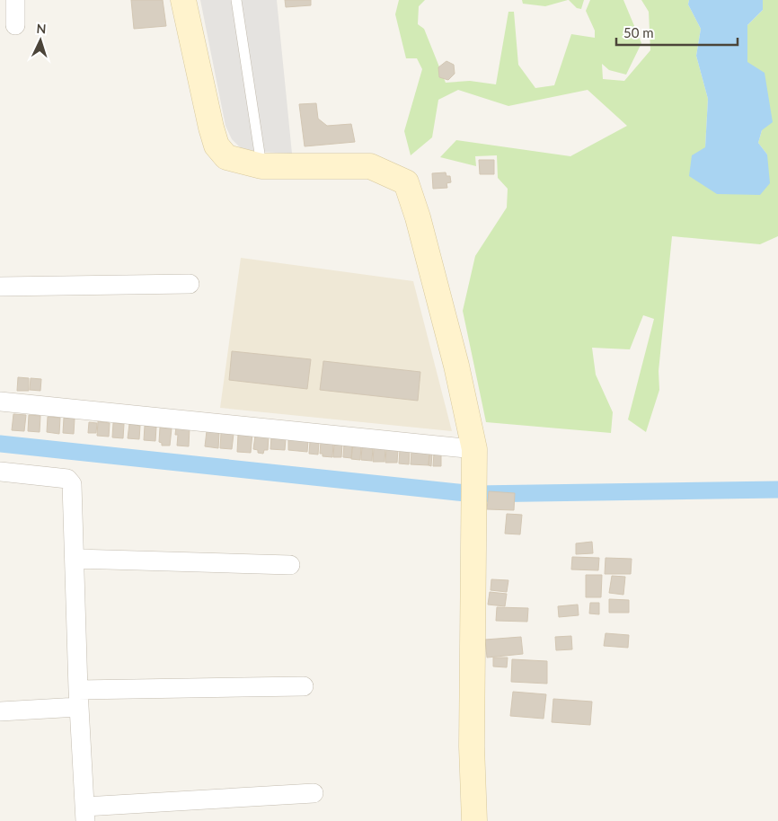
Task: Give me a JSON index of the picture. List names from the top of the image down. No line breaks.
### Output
{"scale_bar":"50 m","north":"top"}
